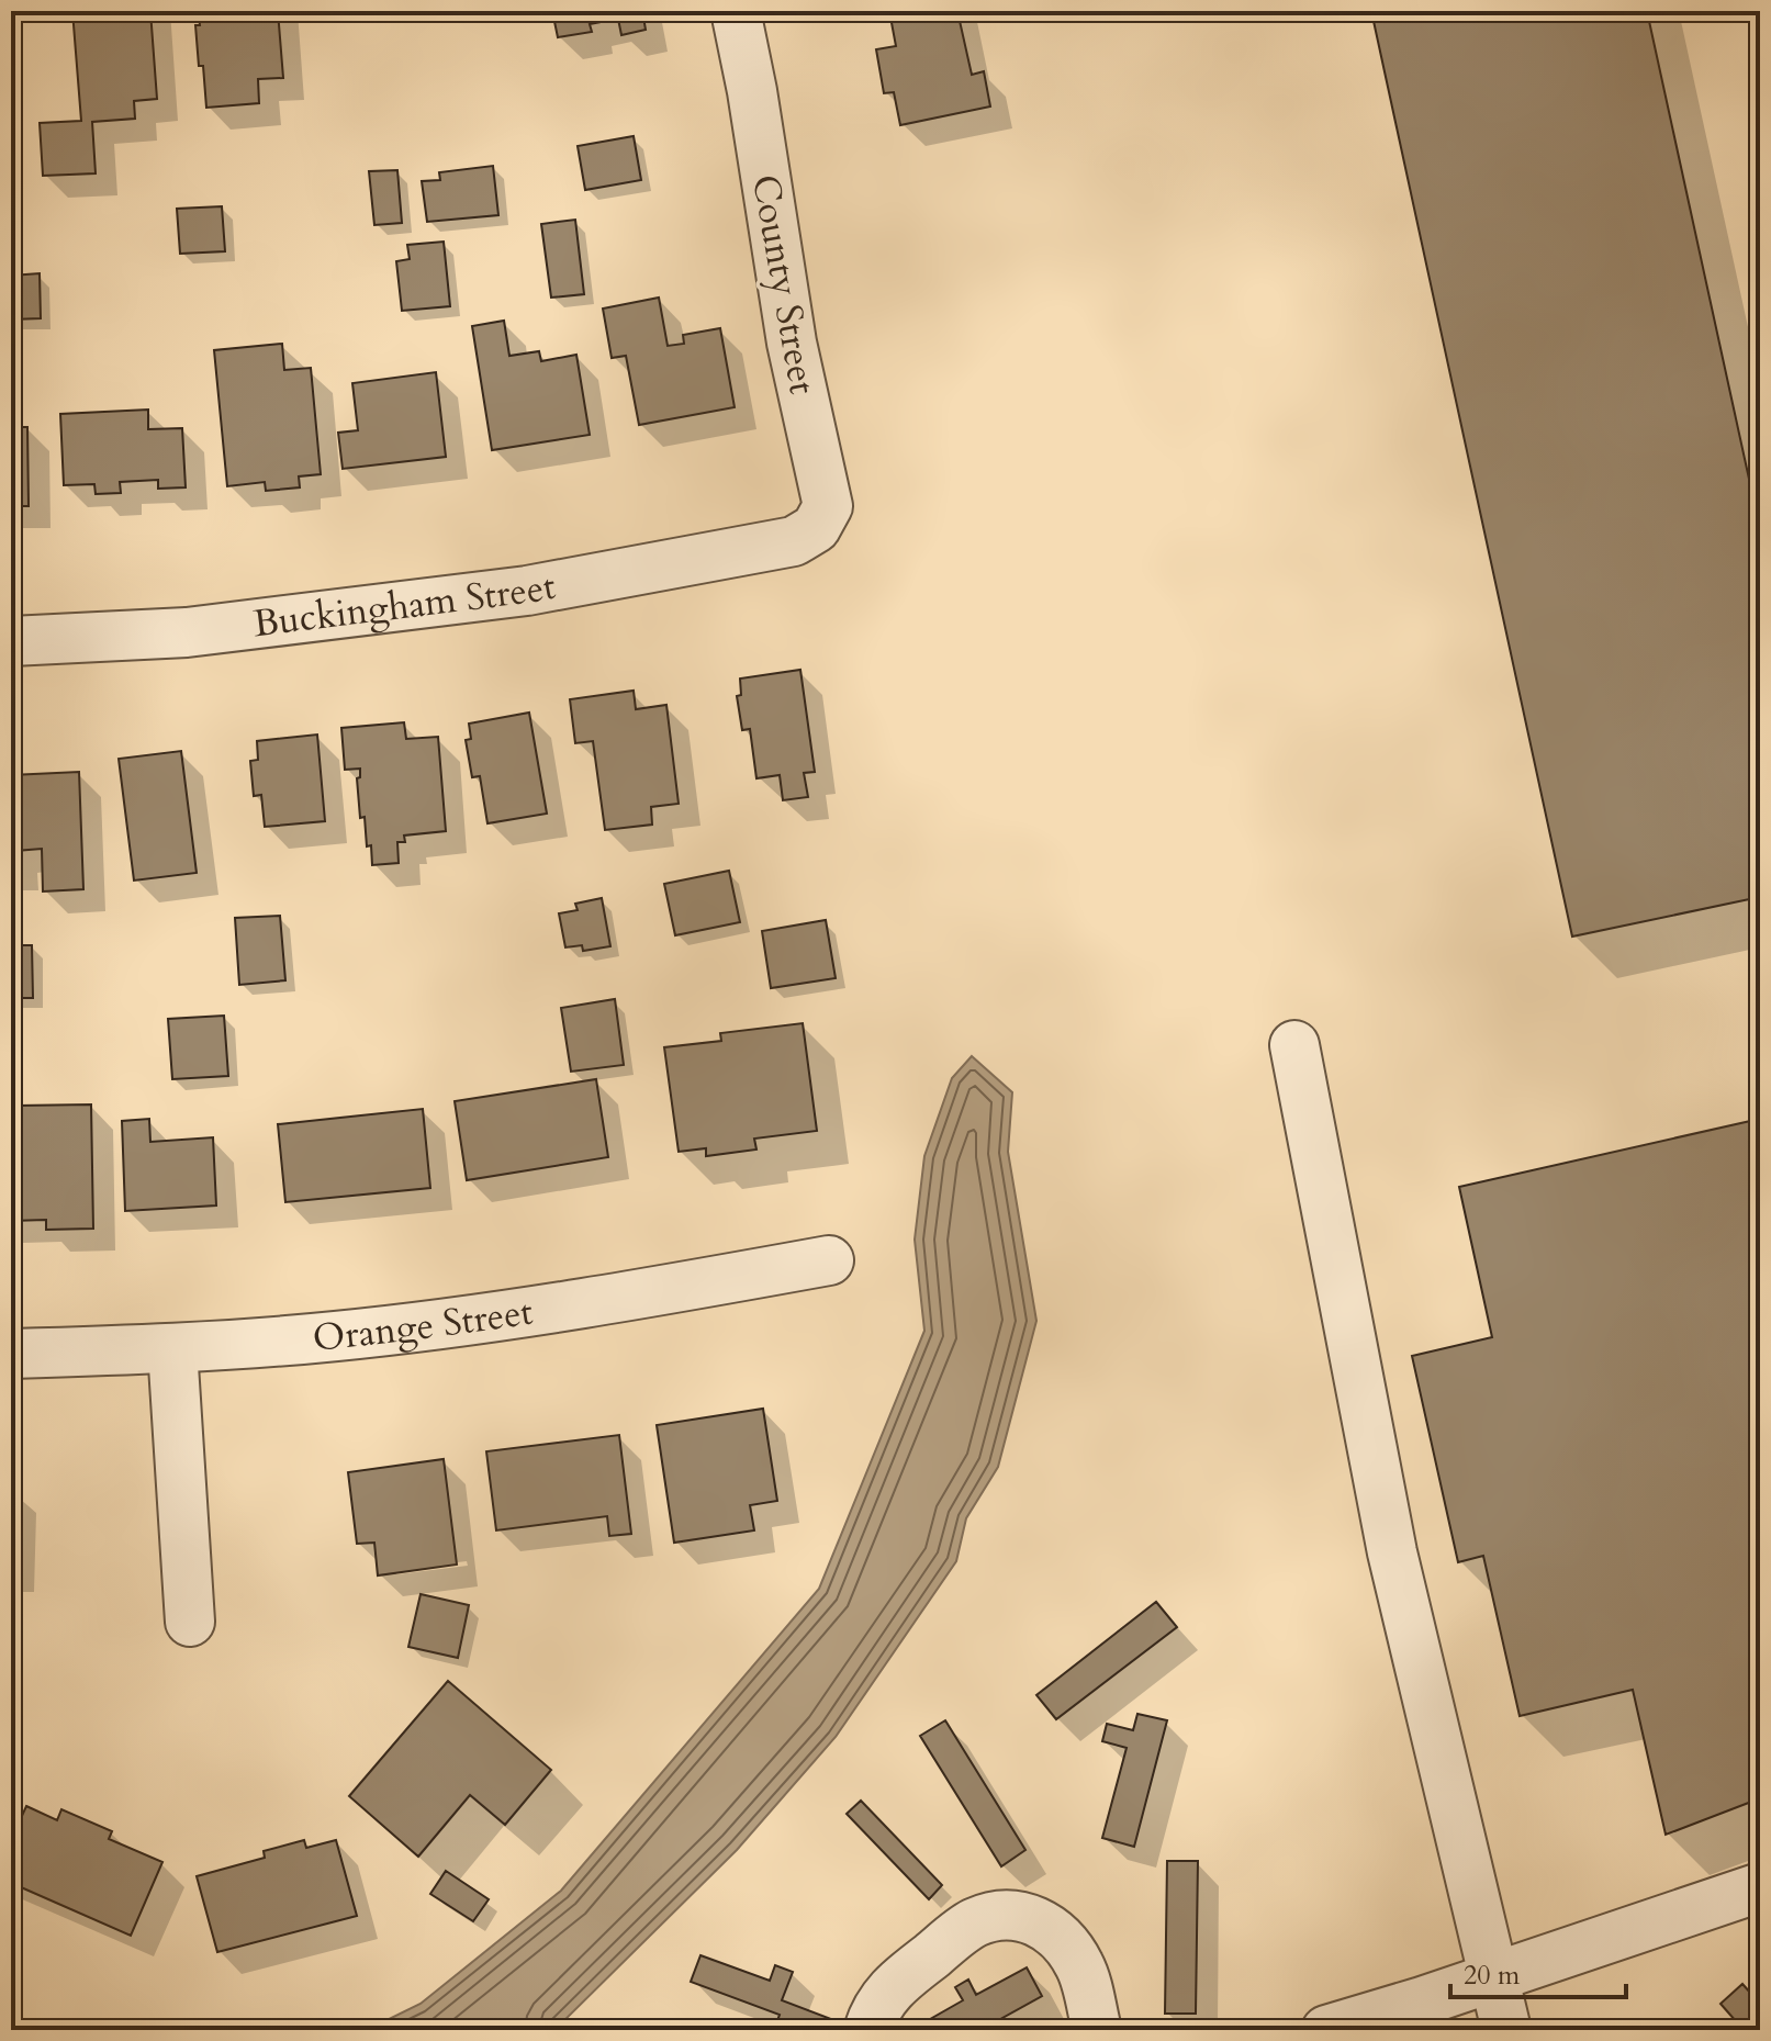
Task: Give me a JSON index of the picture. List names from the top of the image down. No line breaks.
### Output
{"streets":{"street":["County Street","Buckingham Street","Orange Street"]},"crossings":[["County Street","Buckingham Street"]],"scale_bar":"20 m"}
